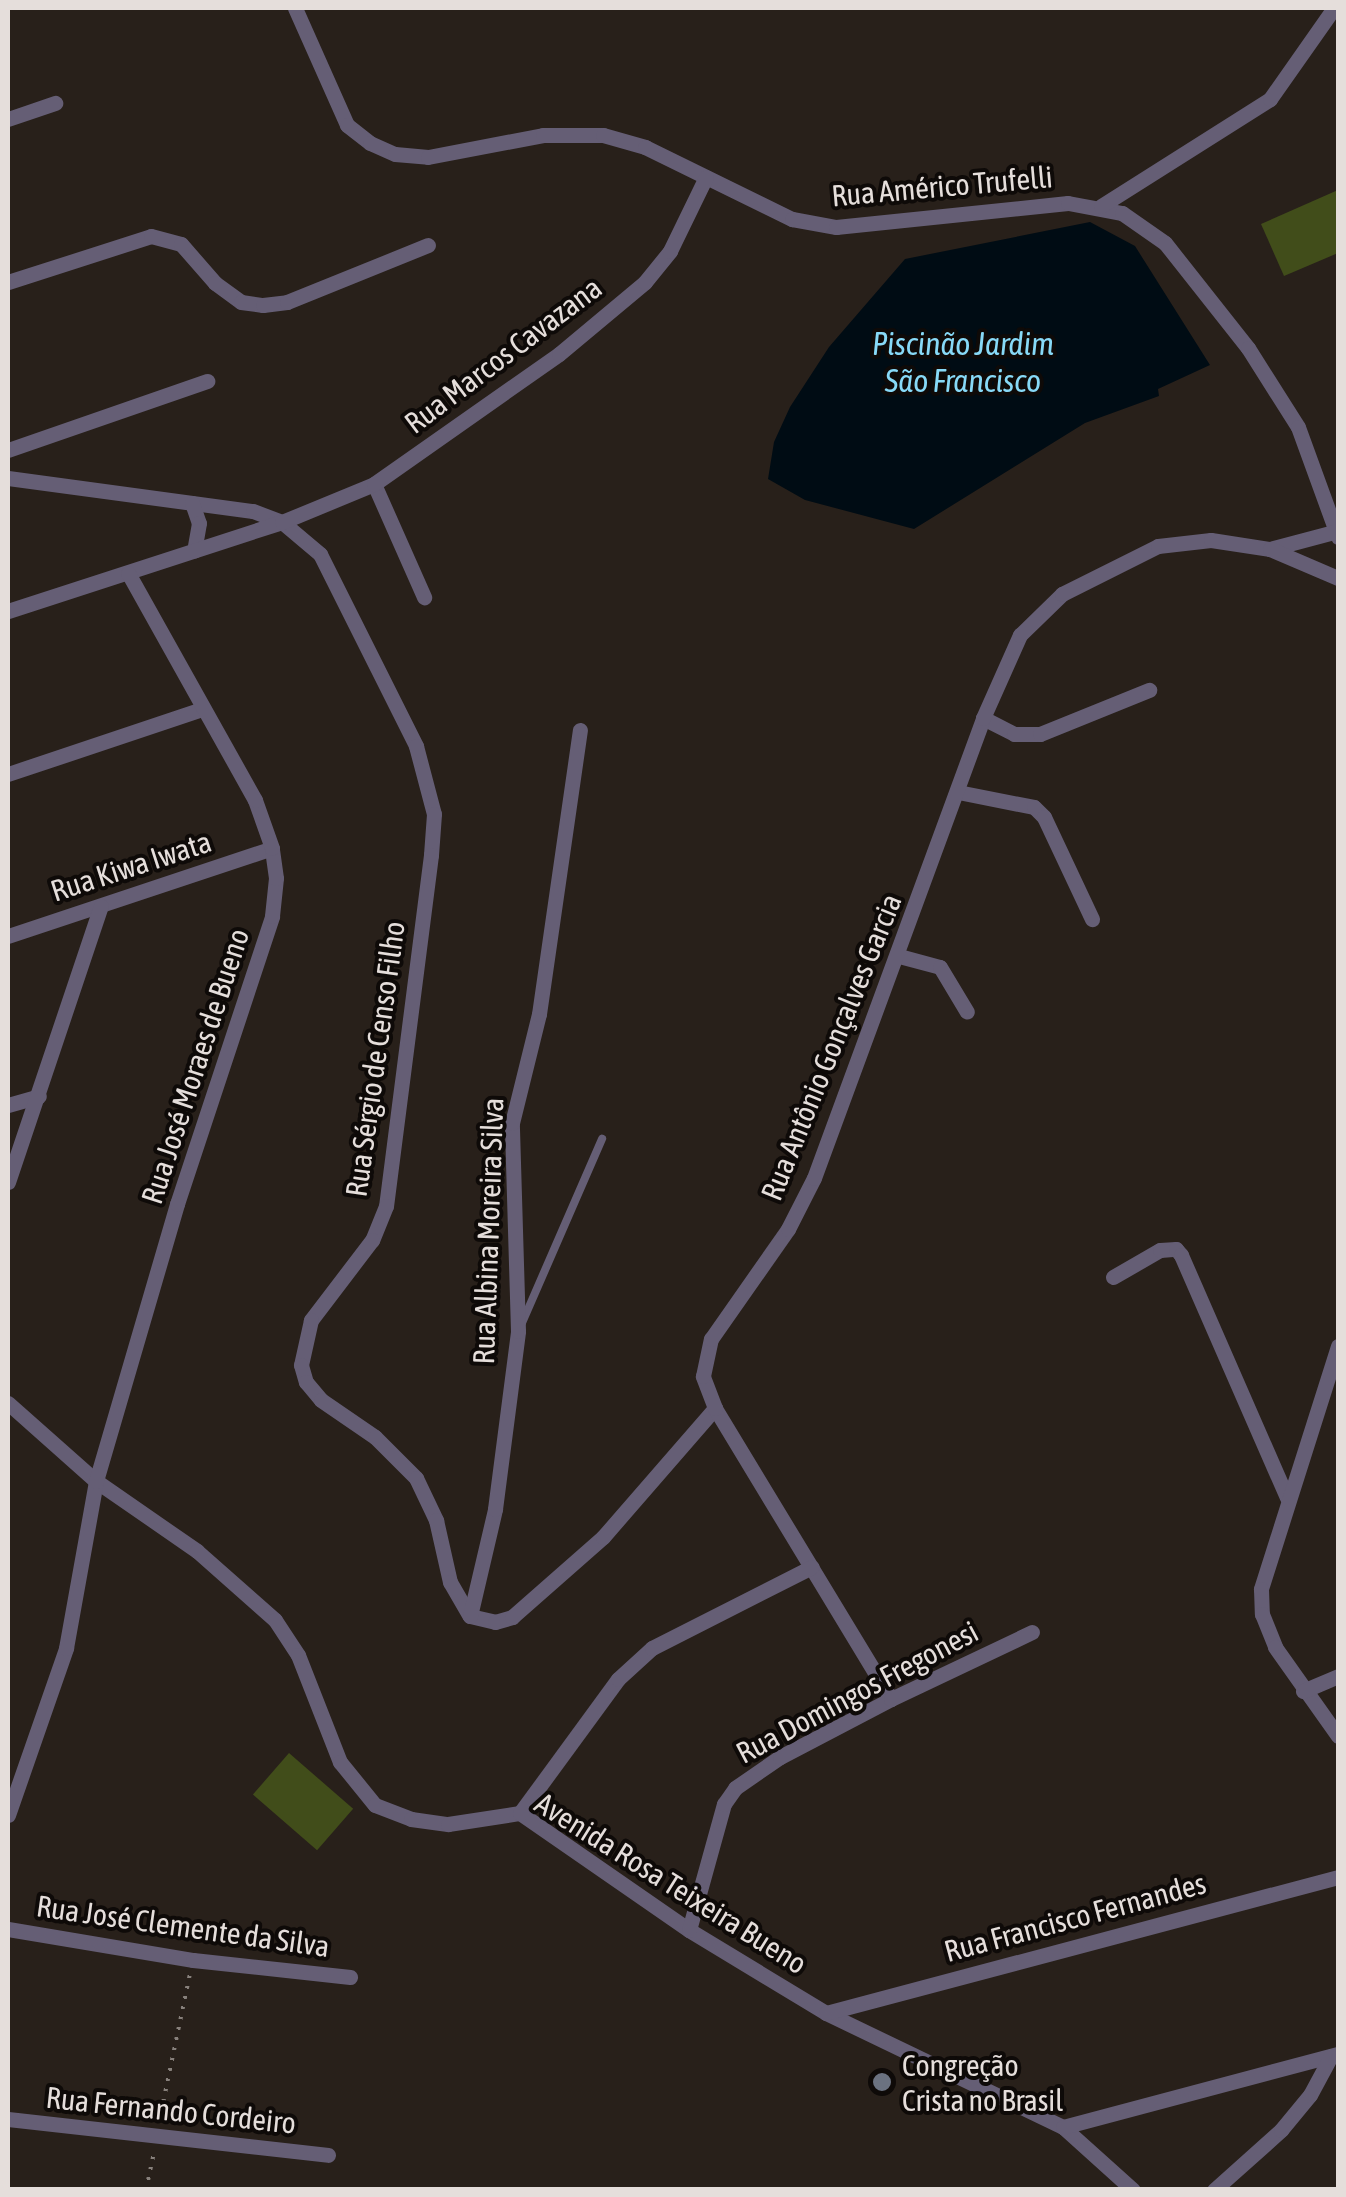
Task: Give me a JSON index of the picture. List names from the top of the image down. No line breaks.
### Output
{"streets":{"street":["Rua Américo Trufelli","Rua Marcos Cavazana","Rua Kiwa Iwata","Rua Antônio Gonçalves Garcia","Rua Sérgio de Censo Filho","Rua José Moraes de Bueno","Rua Albina Moreira Silva","Rua Domingos Fregonesi","Avenida Rosa Teixeira Bueno","Rua Francisco Fernandes","Rua José Clemente da Silva","Rua Fernando Cordeiro"]},"crossings":[["Rua Américo Trufelli","Rua Marcos Cavazana"],["Rua Américo Trufelli","Rua Antônio Gonçalves Garcia"],["Rua Marcos Cavazana","Rua Sérgio de Censo Filho"],["Rua Marcos Cavazana","Rua José Moraes de Bueno"],["Rua Kiwa Iwata","Rua José Moraes de Bueno"],["Rua Antônio Gonçalves Garcia","Rua Domingos Fregonesi"],["Rua Sérgio de Censo Filho","Rua Albina Moreira Silva"],["Rua José Moraes de Bueno","Avenida Rosa Teixeira Bueno"],["Rua Domingos Fregonesi","Avenida Rosa Teixeira Bueno"],["Avenida Rosa Teixeira Bueno","Rua Francisco Fernandes"]],"water":["Piscinão Jardim São Francisco"],"places":["Congreção Crista no Brasil"]}
